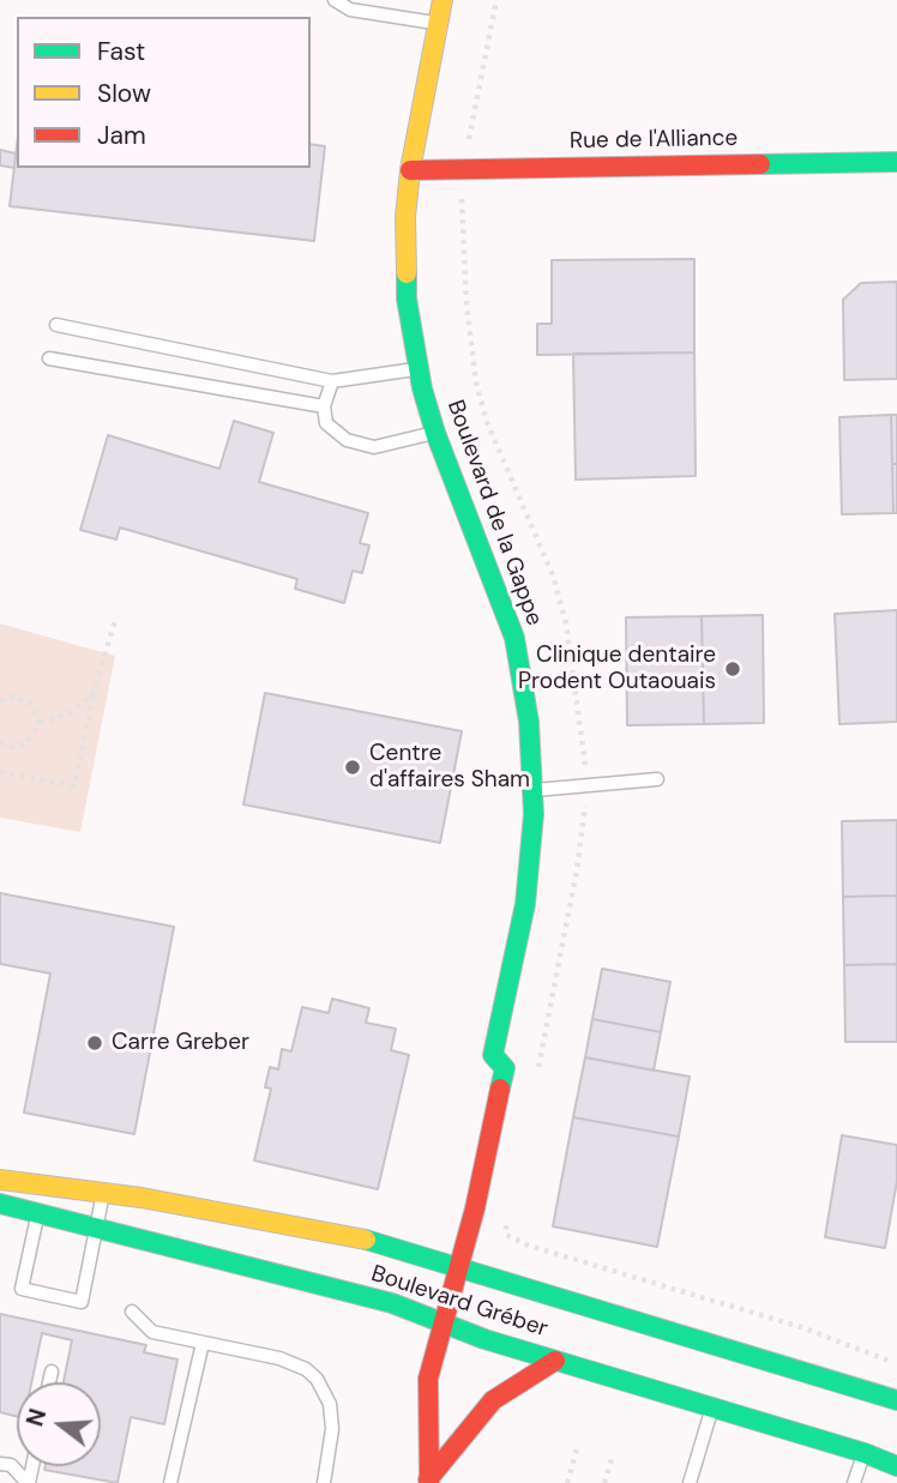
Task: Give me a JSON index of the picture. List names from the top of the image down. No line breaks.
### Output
{"streets":{"main road":["Rue de l'Alliance","Boulevard de la Gappe","Boulevard Gréber"]},"crossings":[["Rue de l'Alliance","Boulevard de la Gappe"],["Boulevard de la Gappe","Boulevard Gréber"]],"places":["Clinique dentaire Prodent Outaouais","Centre d'affaires Sham","Carre Greber"],"legend":["Fast","Slow","Jam"],"north":"left"}
